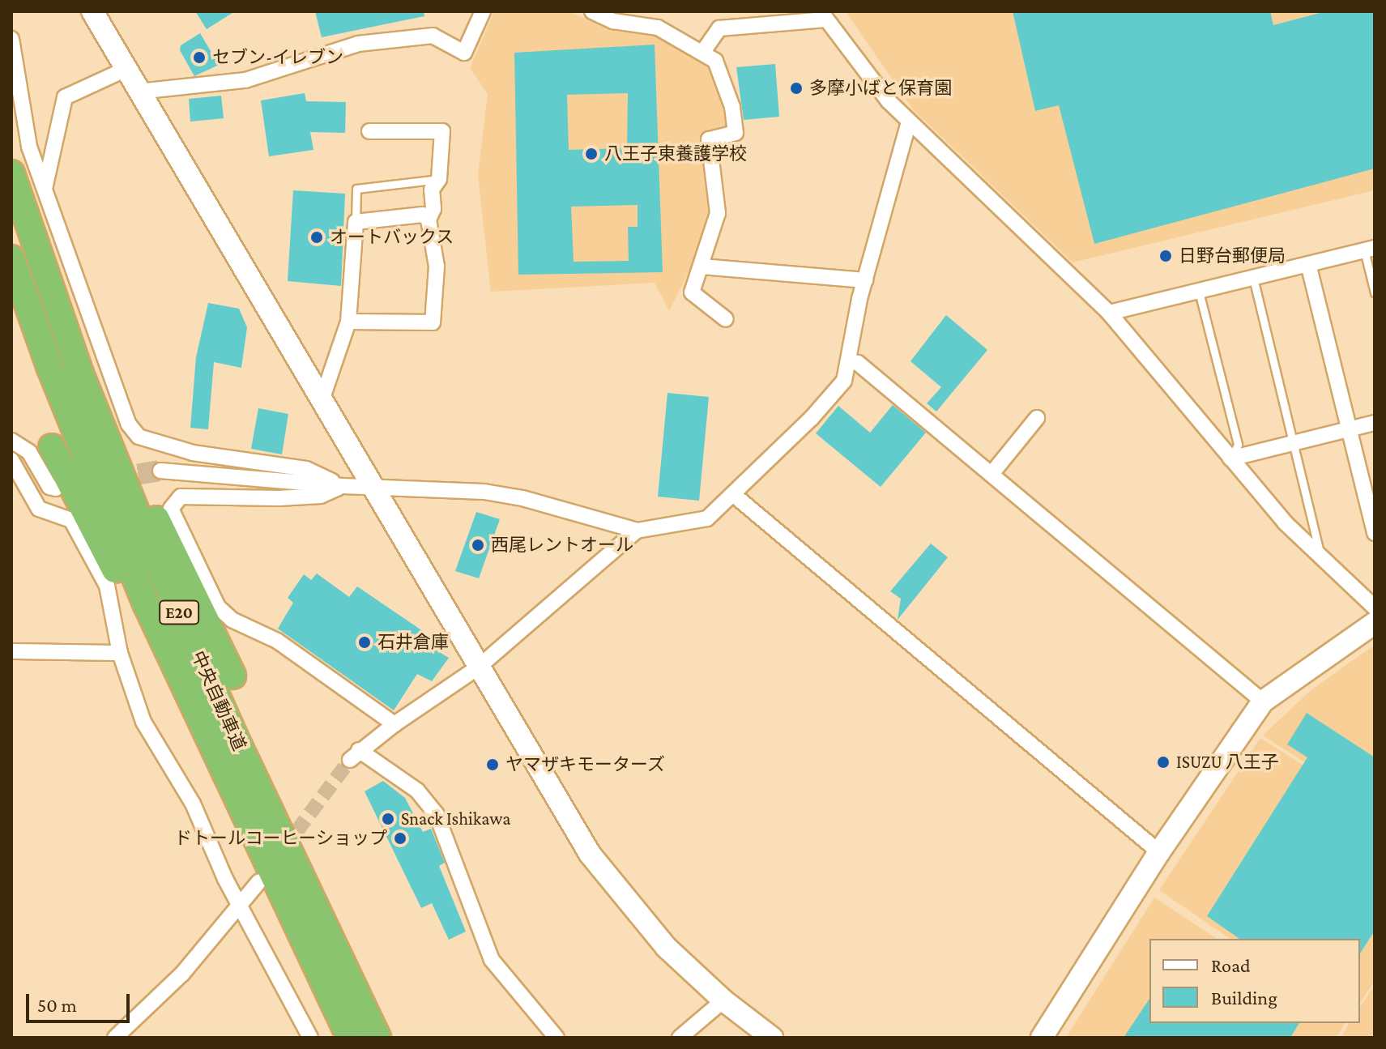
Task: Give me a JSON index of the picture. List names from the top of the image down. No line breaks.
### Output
{"streets":{"highway":["E20","中央自動車道"]},"places":["セブン-イレブン","多摩小ばと保育園","八王子東養護学校","オートバックス","日野台郵便局","西尾レントオール","石井倉庫","ISUZU 八王子","ヤマザキモーターズ","Snack Ishikawa","ドトールコーヒーショップ"],"legend":["Road","Building"],"scale_bar":"50 m"}
